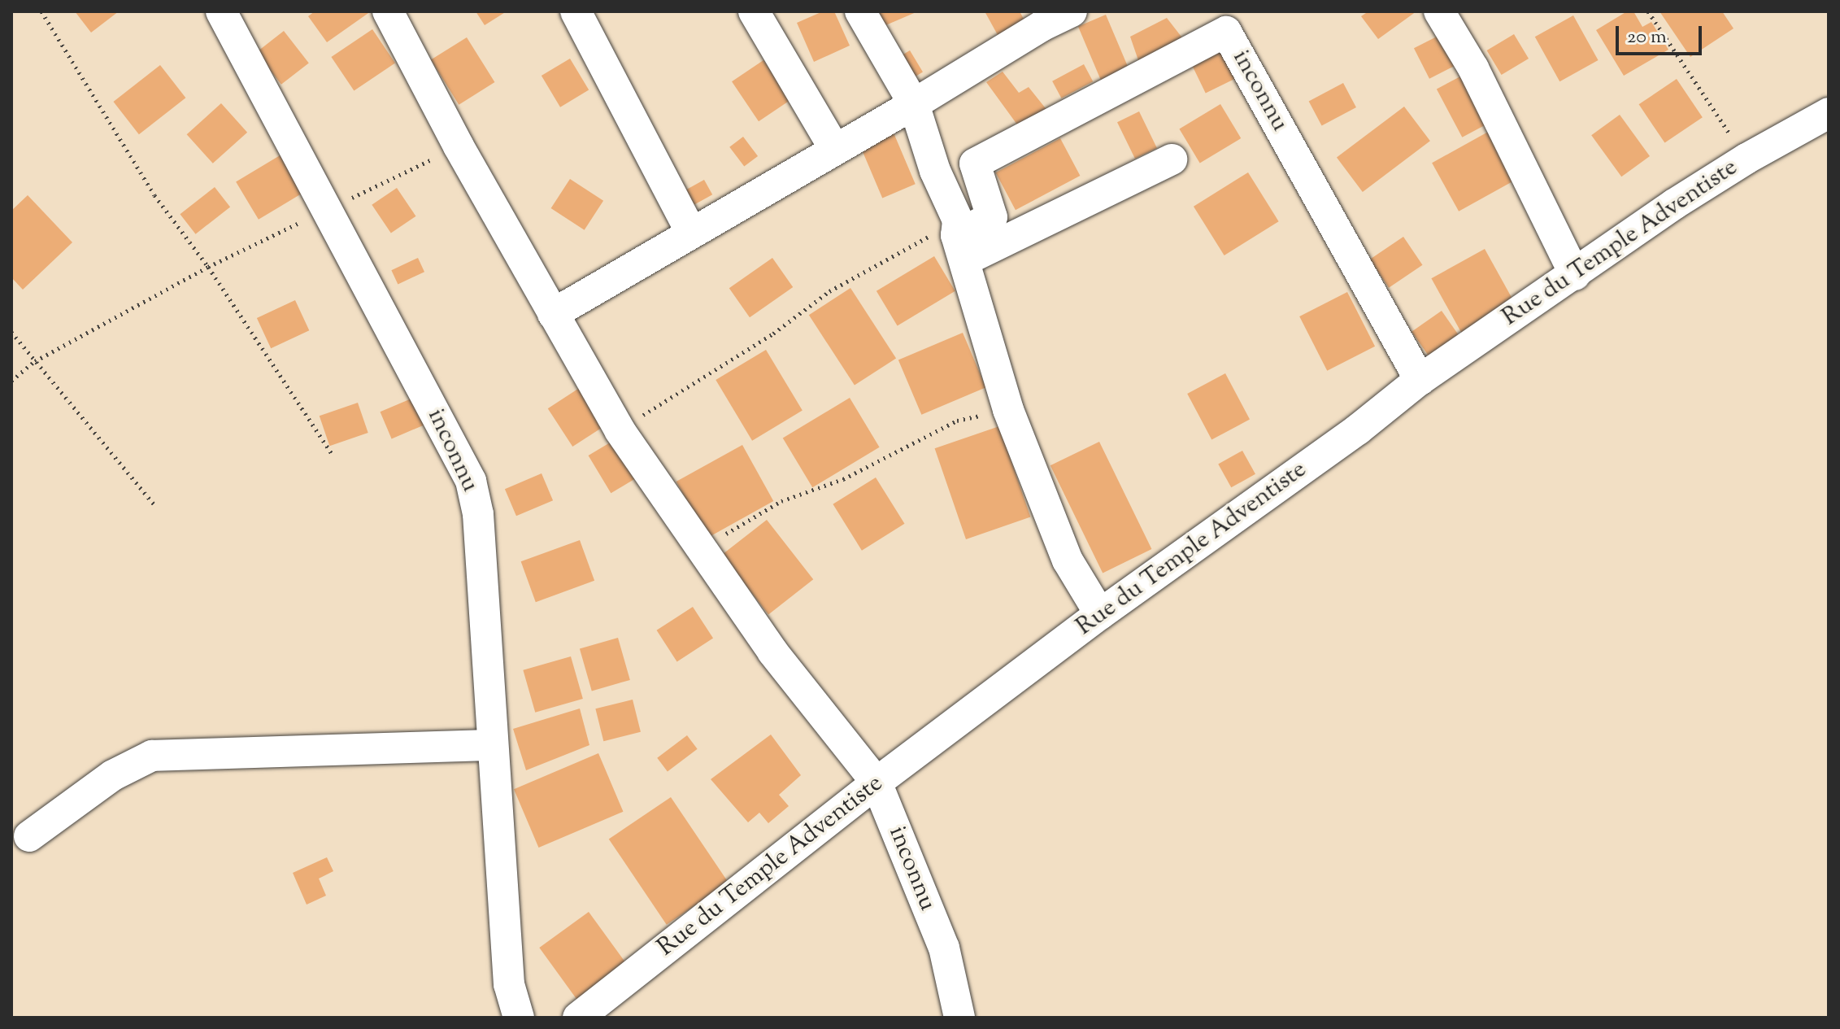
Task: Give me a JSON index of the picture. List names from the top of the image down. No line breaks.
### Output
{"streets":{"street":["inconnu","Rue du Temple Adventiste"]},"crossings":[["inconnu","Rue du Temple Adventiste"]],"scale_bar":"20 m"}
